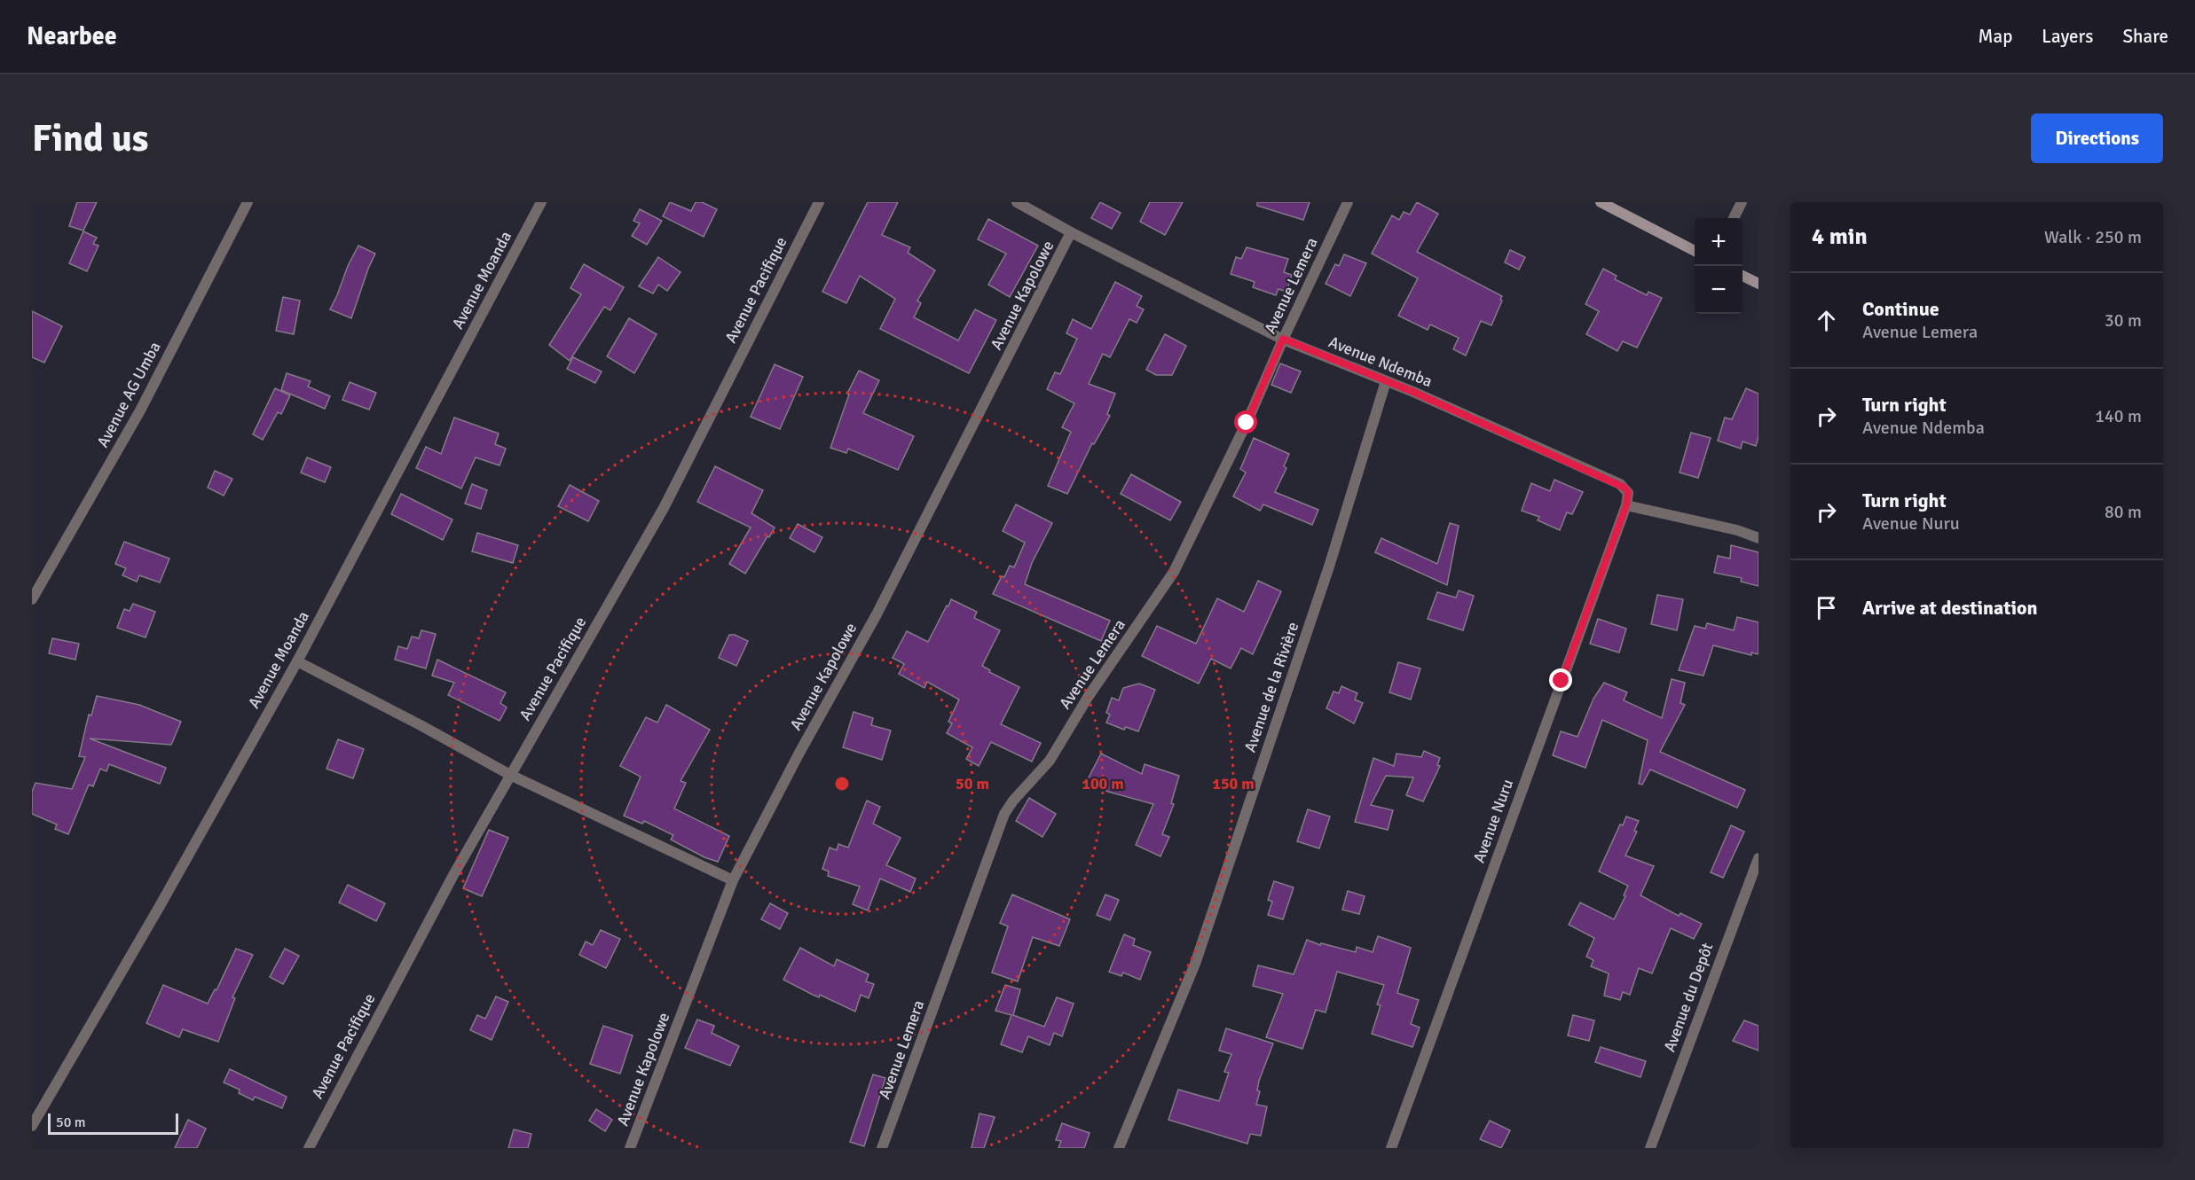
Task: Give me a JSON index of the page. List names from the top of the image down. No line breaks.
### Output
{"streets":{"street":["Avenue Moanda","Avenue Lemera","Avenue Pacifique","Avenue Kapolowe","Avenue Ndemba","Avenue AG Umba","Avenue de la Rivière","Avenue Nuru","Avenue du Depôt"]},"crossings":[["Avenue Lemera","Avenue Ndemba"],["Avenue Kapolowe","Avenue Ndemba"],["Avenue Ndemba","Avenue de la Rivière"],["Avenue Ndemba","Avenue Nuru"]],"scale_bar":"50 m","page":{"header":"Nearbee","nav":["Map","Layers","Share"],"buttons":"Directions","title":"Find us","heading":["4 min","Walk · 250 m"],"map_buttons":["+","−"],"list":[["Continue","Avenue Lemera","30 m"],["Turn right","Avenue Ndemba","140 m"],["Turn right","Avenue Nuru","80 m"],"Arrive at destination"],"scale":"50 m"},"rings":["50 m","100 m","150 m"]}
